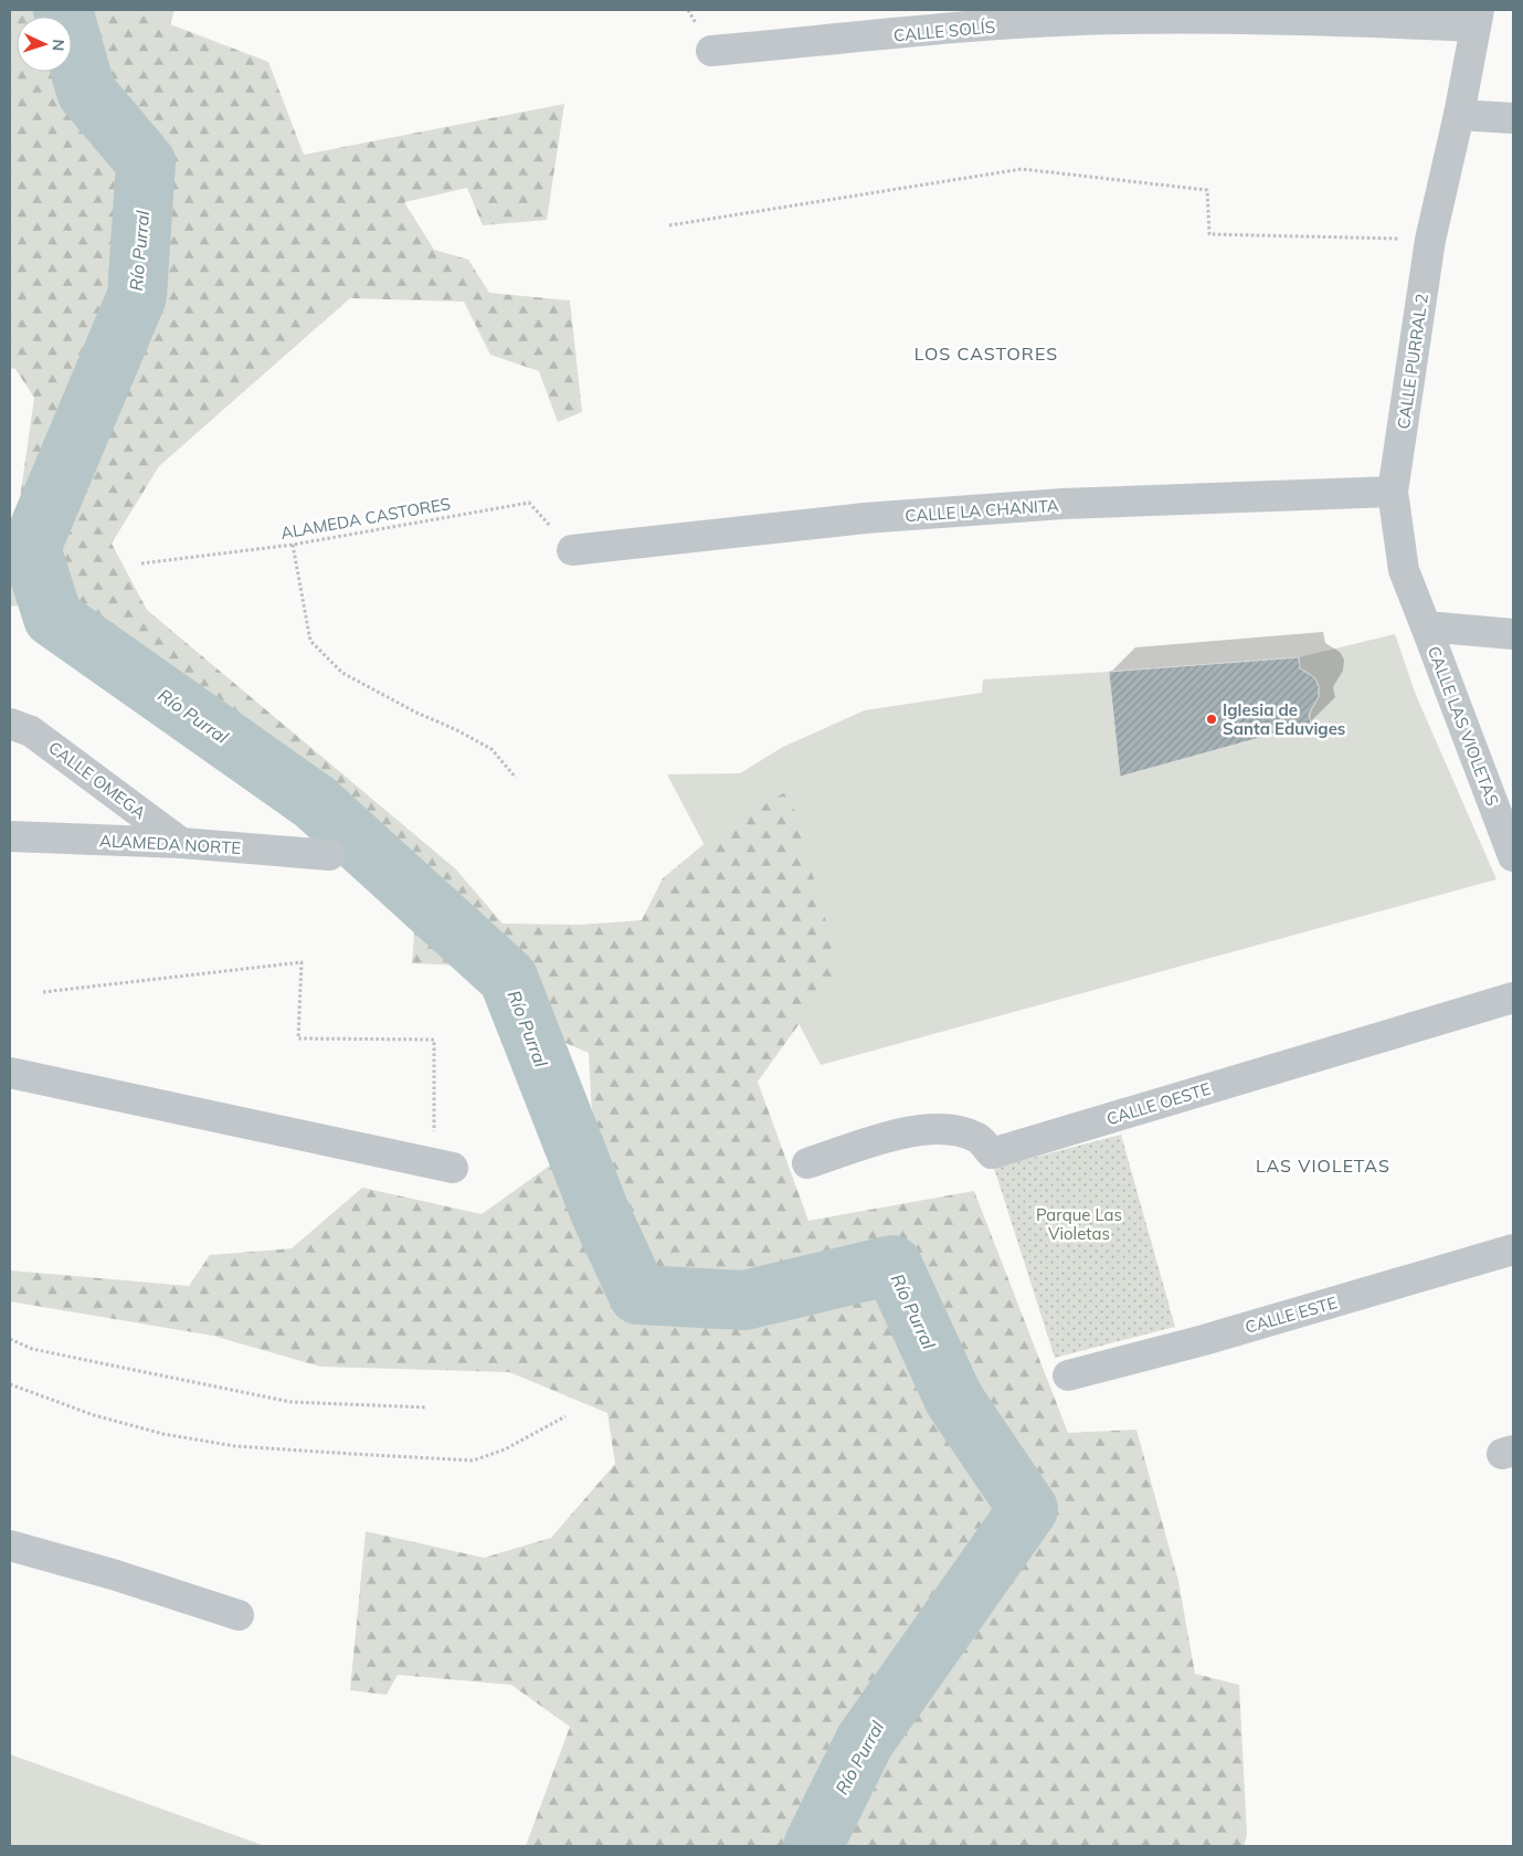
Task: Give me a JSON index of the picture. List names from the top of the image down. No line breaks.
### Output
{"streets":{"street":["CALLE SOLÍS","CALLE PURRAL 2","CALLE LA CHANITA","CALLE LAS VIOLETAS","CALLE OMEGA","ALAMEDA NORTE","CALLE OESTE","CALLE ESTE"],"path":["ALAMEDA CASTORES"]},"crossings":[["CALLE SOLÍS","CALLE PURRAL 2"],["CALLE PURRAL 2","CALLE LA CHANITA"],["CALLE PURRAL 2","CALLE LAS VIOLETAS"],["CALLE LA CHANITA","ALAMEDA CASTORES"],["CALLE OMEGA","ALAMEDA NORTE"]],"districts":["LOS CASTORES","LAS VIOLETAS"],"water":["Río Purral"],"parks":["Parque Las Violetas"],"places":["Iglesia de Santa Eduviges"],"north":"right"}
